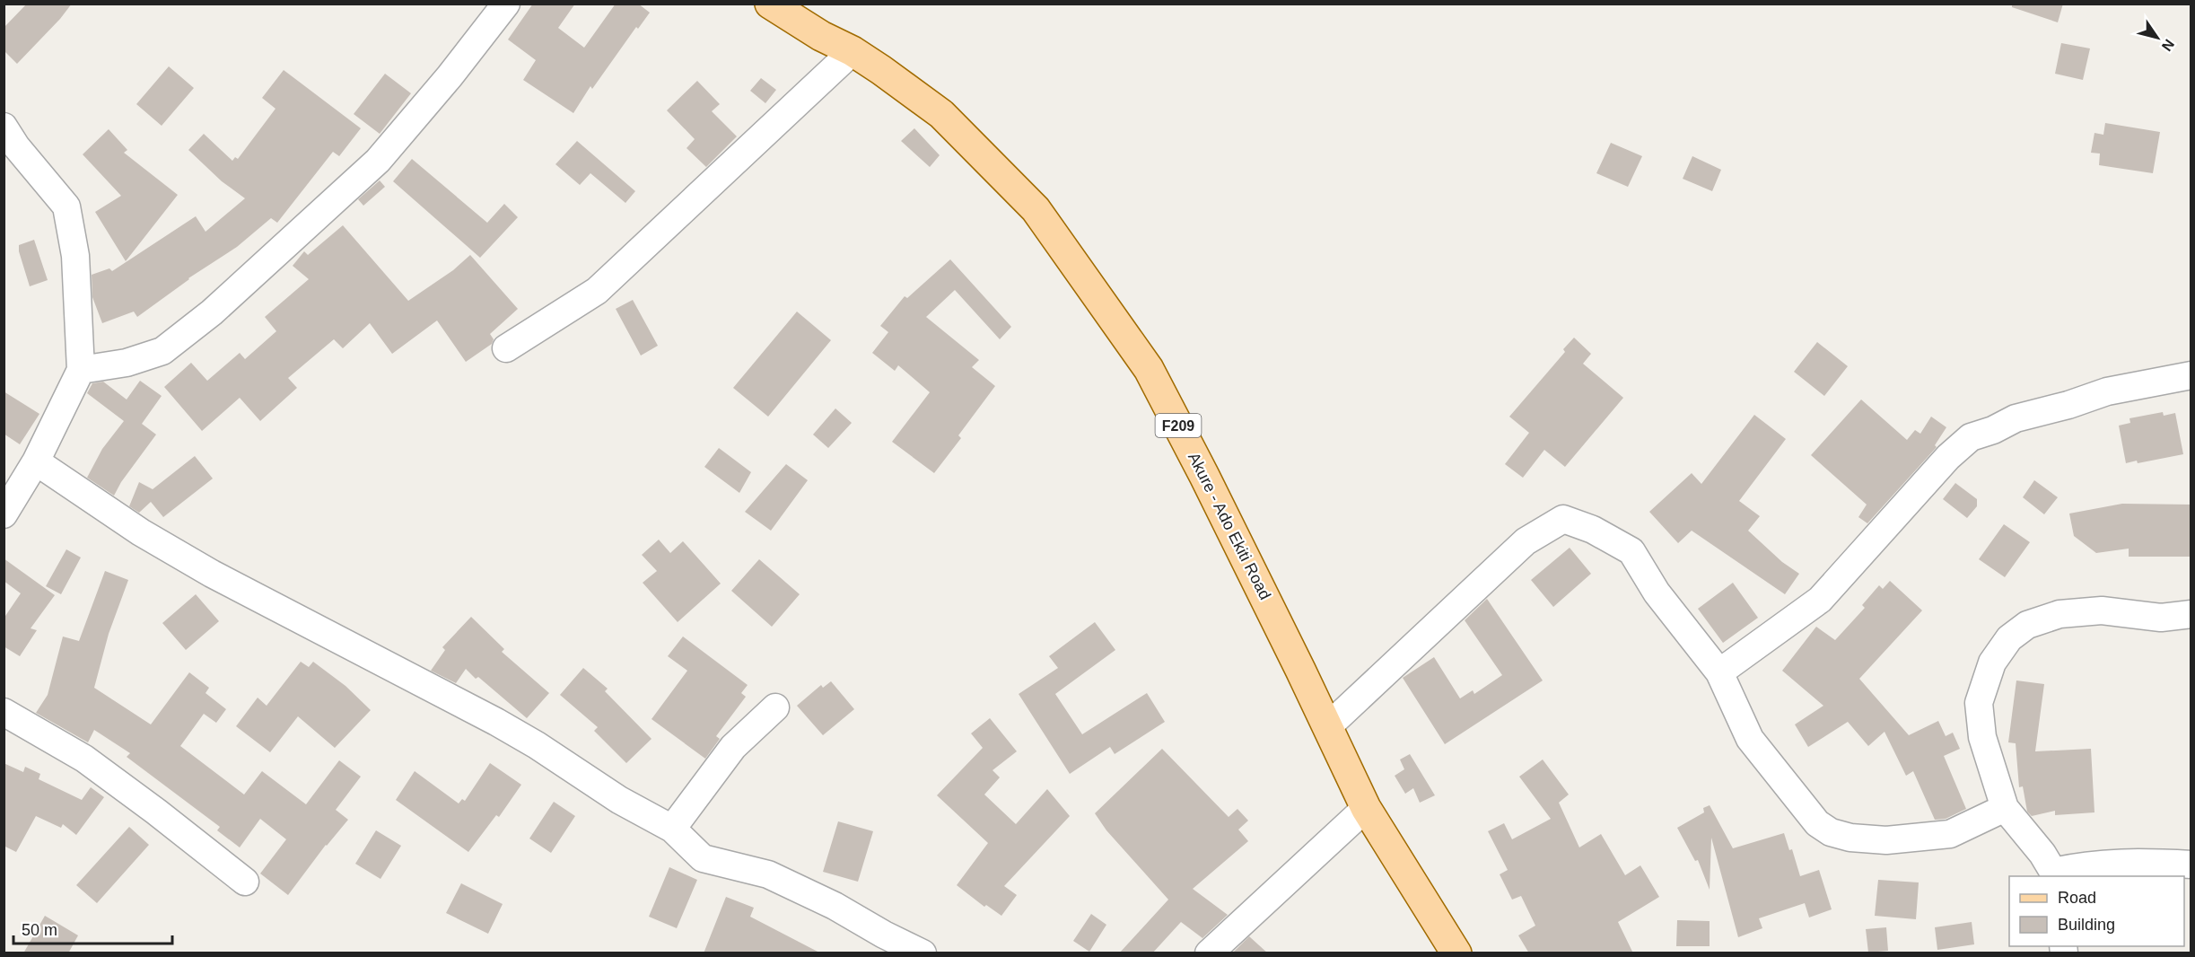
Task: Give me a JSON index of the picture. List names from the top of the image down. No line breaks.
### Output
{"streets":{"main road":["F209","Akure - Ado Ekiti Road"]},"legend":["Road","Building"],"scale_bar":"50 m","north":"bottom right"}
